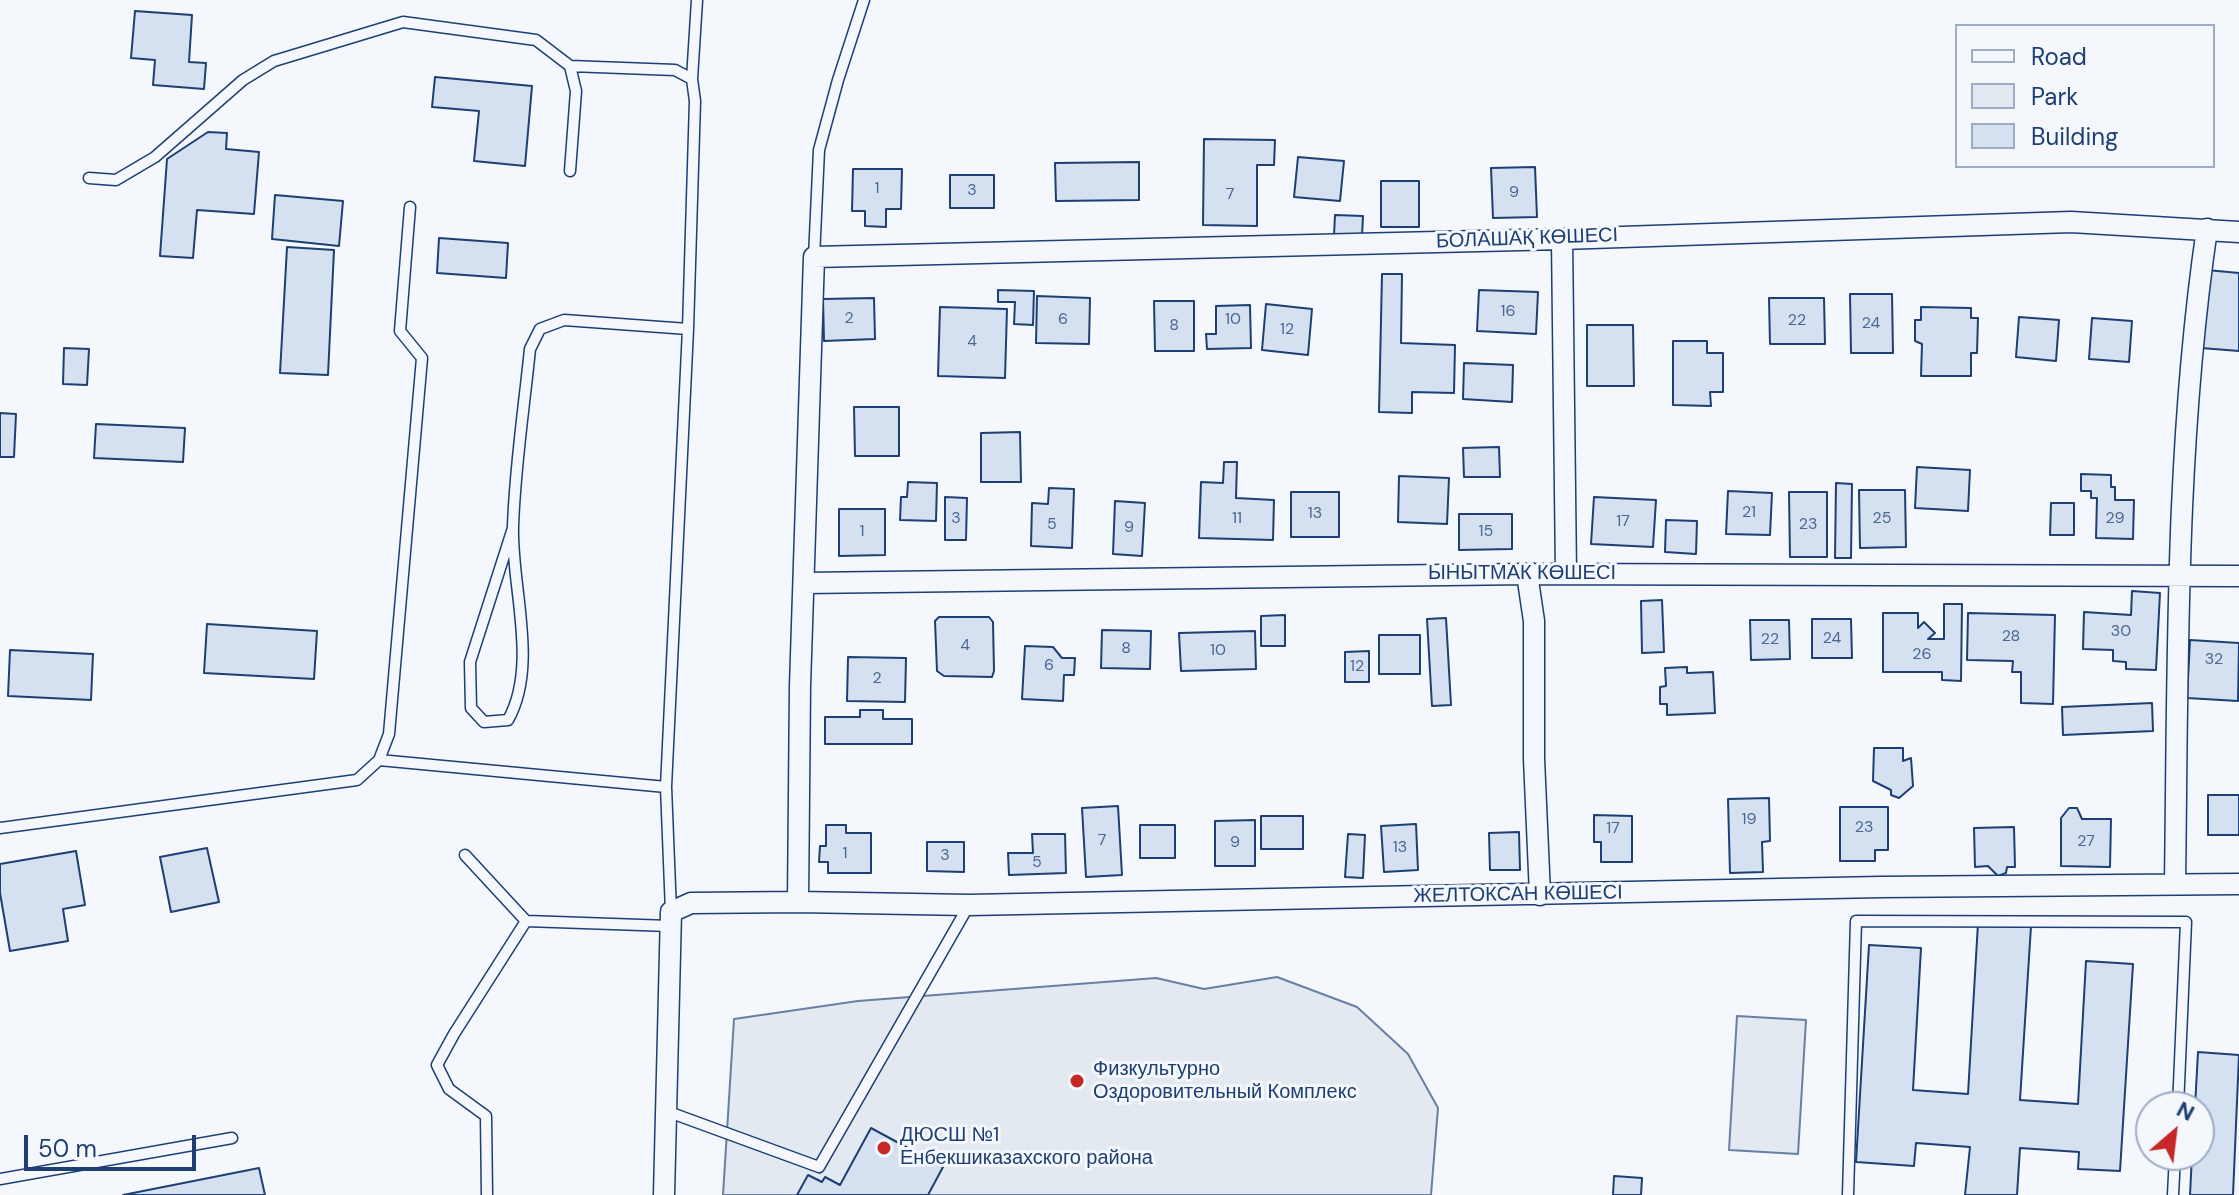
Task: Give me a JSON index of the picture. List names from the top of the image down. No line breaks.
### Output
{"streets":{"street":["БОЛАШАҚ КӨШЕСІ","ЫНЫТМАК КӨШЕСІ","ЖЕЛТОКСАН КӨШЕСІ"]},"places":["Физкультурно Оздоровительный Комплекс","ДЮСШ №1 Енбекшиказахского района"],"house_numbers":["1","3","9","7","16","2","6","10","22","24","8","12","4","21","13","3","11","25","29","17","5","23","9","1","15","30","28","24","22","4","8","10","26","32","6","12","2","19","23","17","7","27","9","13","1","3","5"],"legend":["Road","Park","Building"],"scale_bar":"50 m","north":"top right"}
